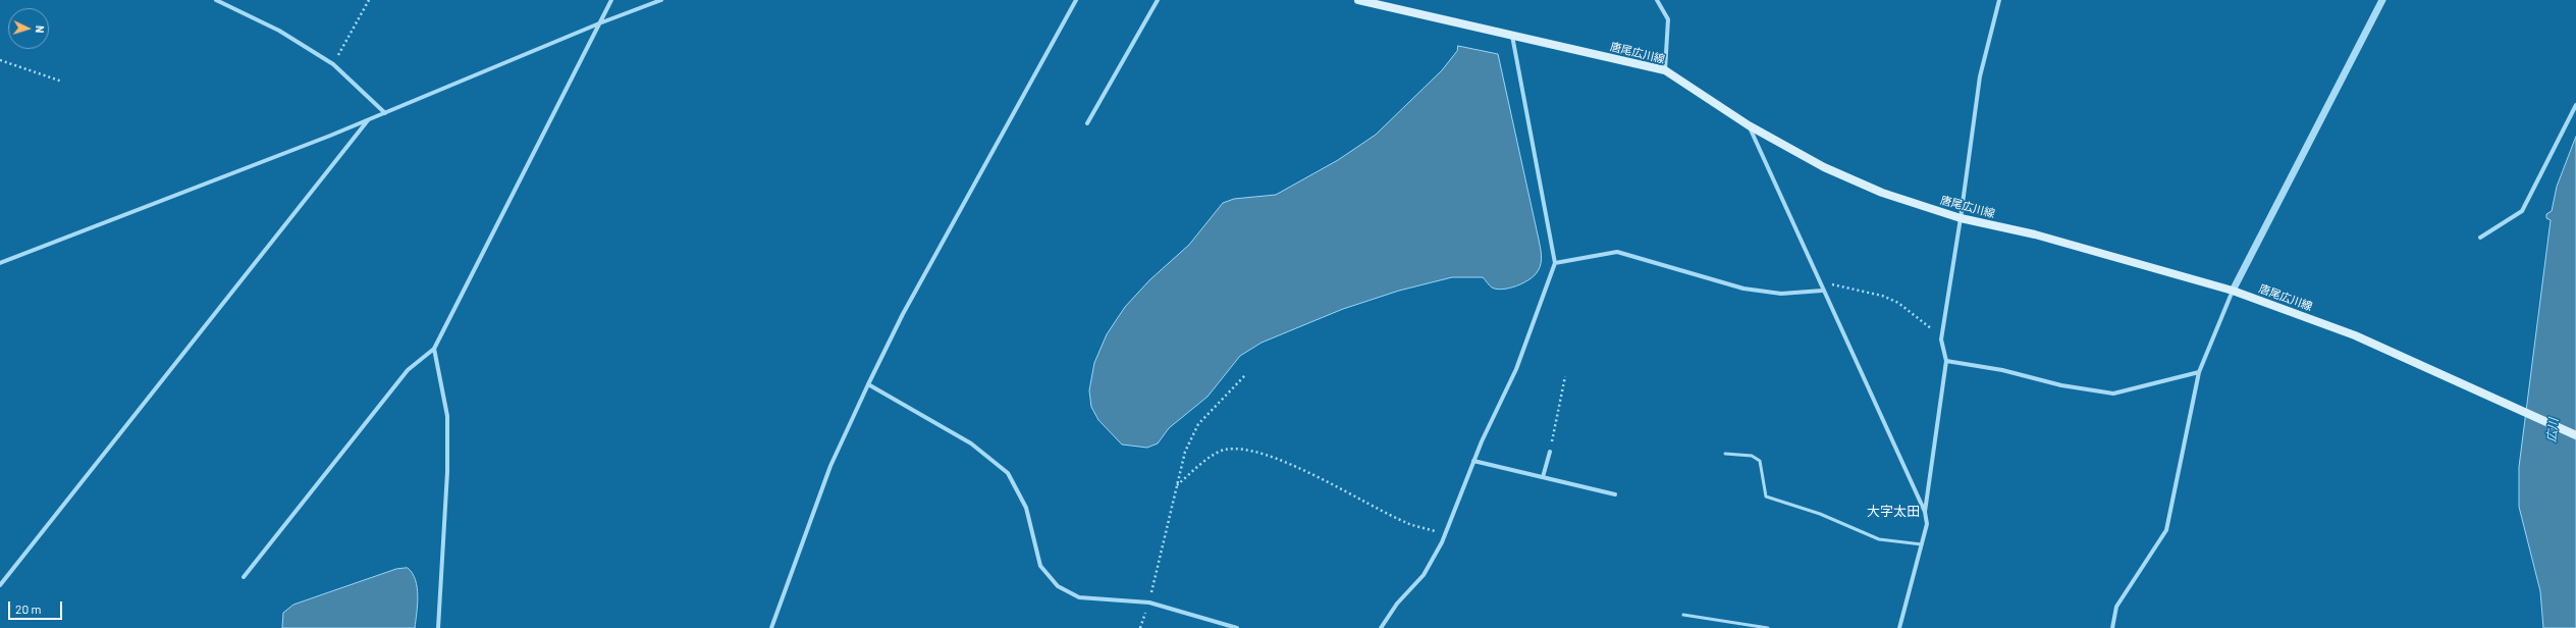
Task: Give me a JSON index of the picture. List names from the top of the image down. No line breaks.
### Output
{"streets":{"main road":["唐尾広川線"]},"districts":["大字太田"],"water":["広川"],"scale_bar":"20 m","north":"right"}
